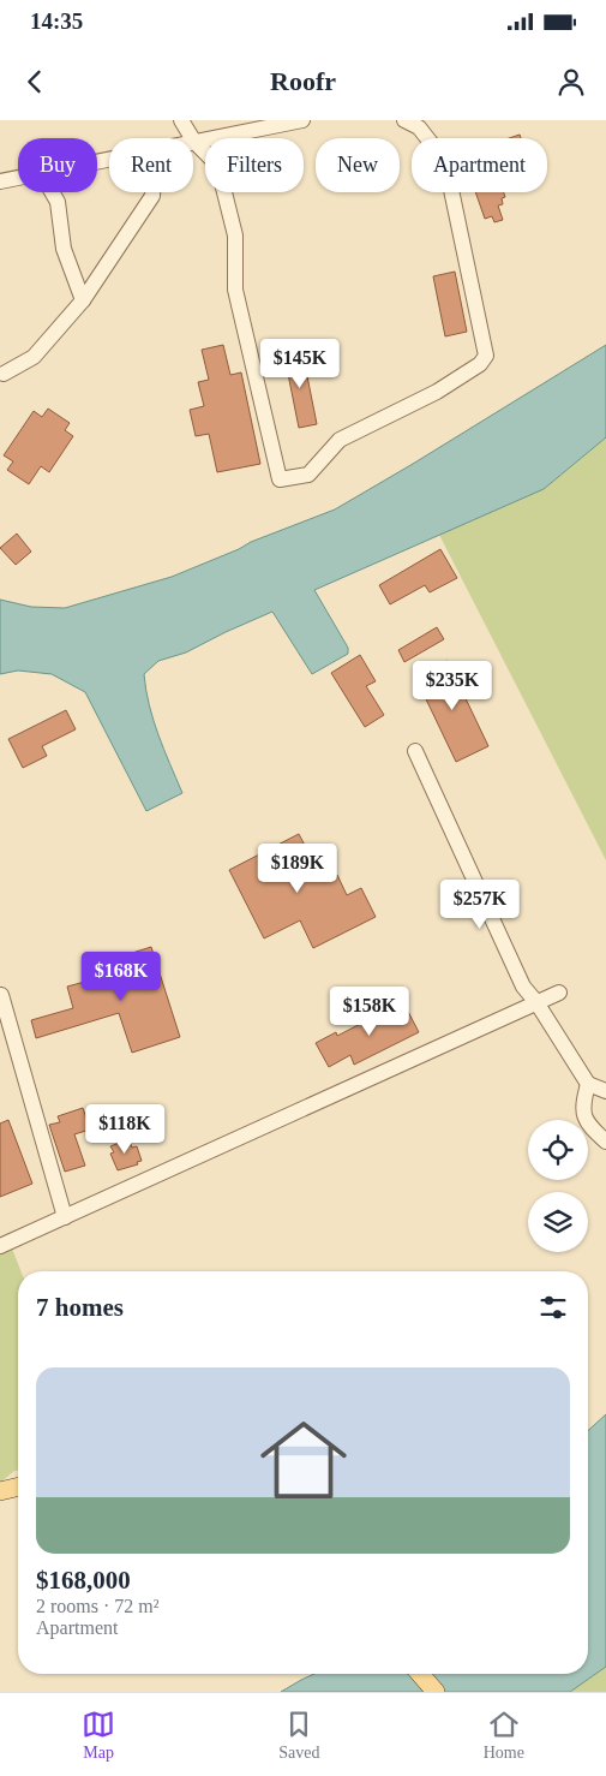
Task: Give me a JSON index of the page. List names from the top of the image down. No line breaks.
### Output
{"page":{"status":"14:35","header":"Roofr","chip":["Buy","Rent","Filters","New","Apartment"],"price":["$145K","$235K","$189K","$257K","$168K","$158K","$118K"],"heading":"7 homes","list":[{"name":"$168,000","note":"2 rooms · 72 m² · Apartment"}],"tabs":["Map","Saved","Home"]}}
